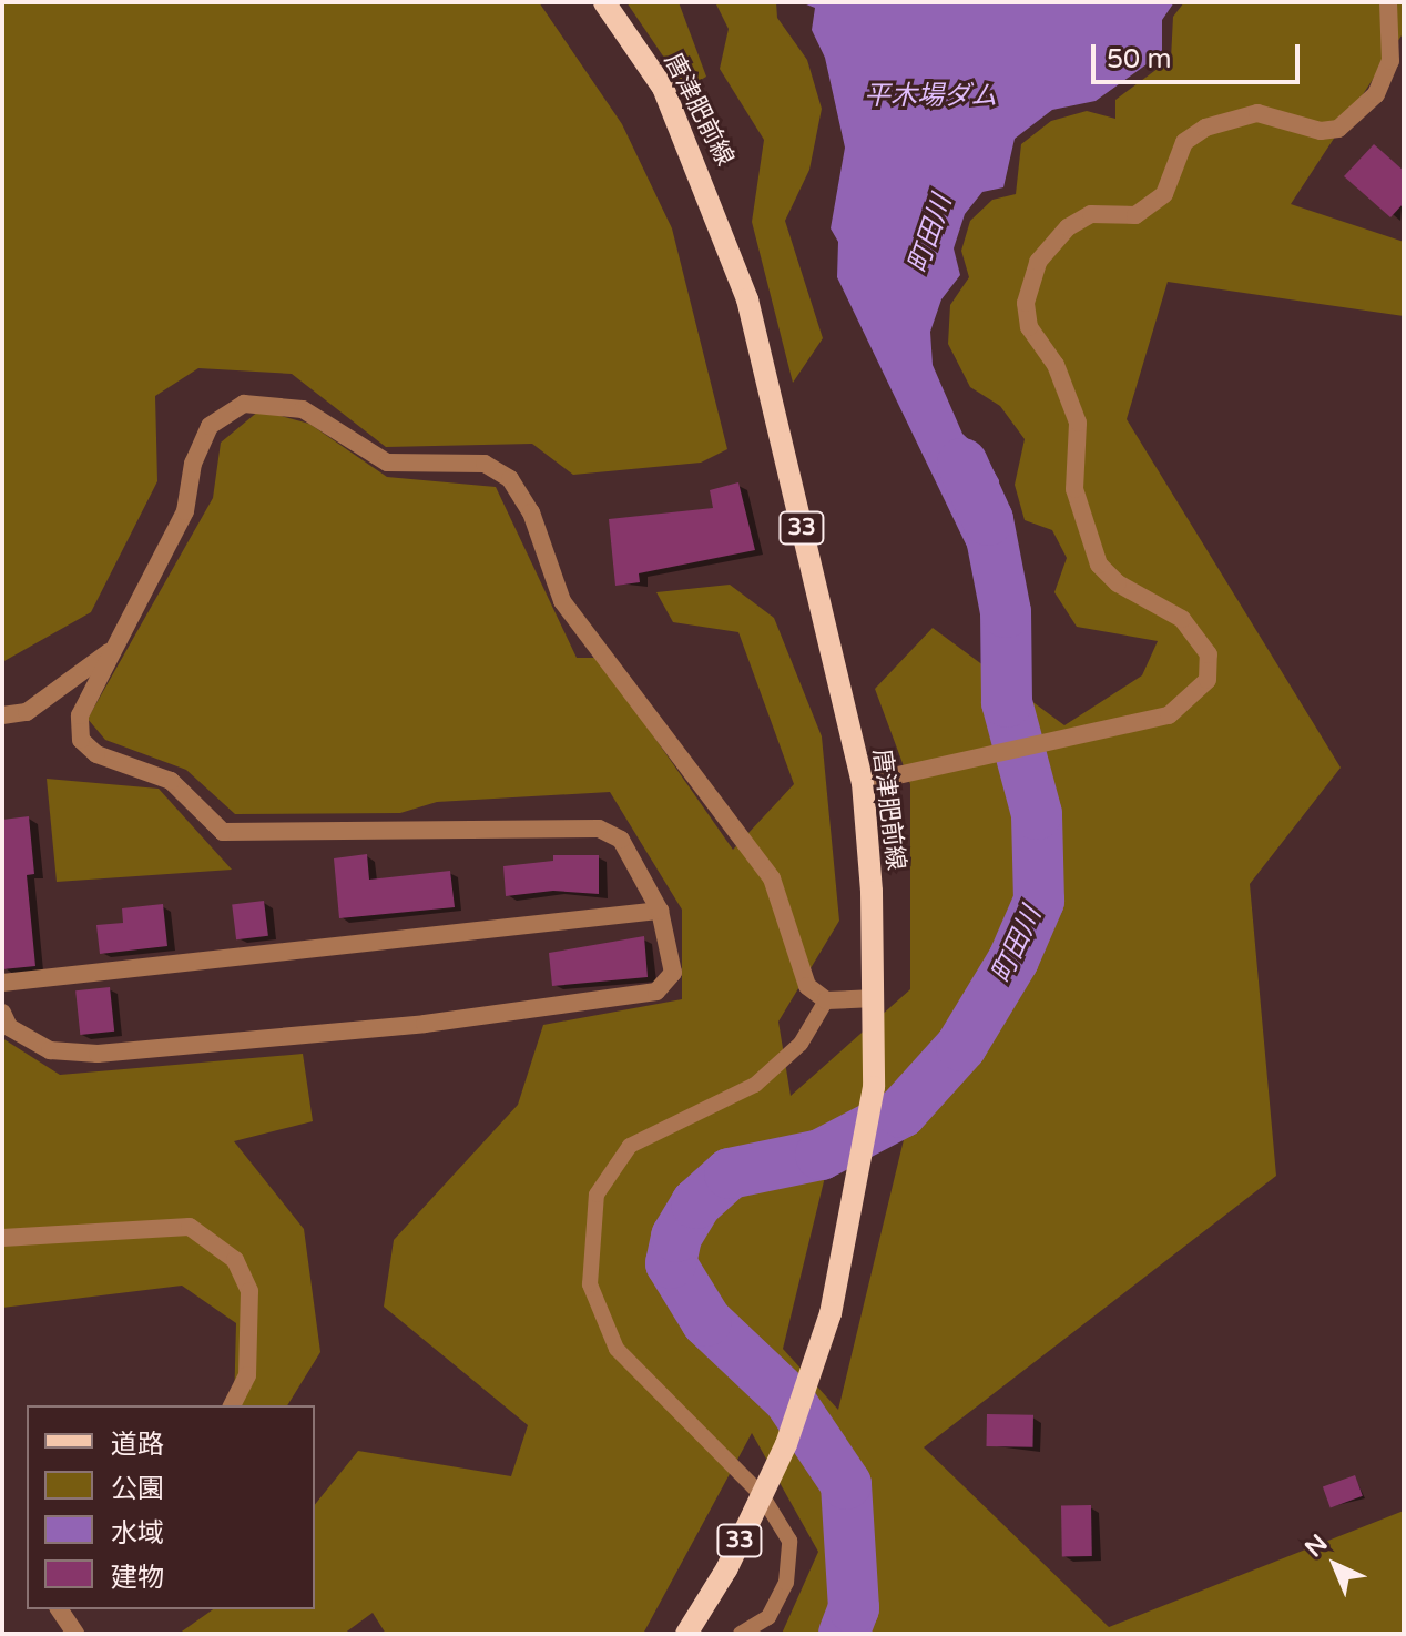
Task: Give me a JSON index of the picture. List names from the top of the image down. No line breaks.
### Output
{"streets":{"main road":["唐津肥前線","33"]},"water":["平木場ダム","町田川"],"legend":["道路","公園","水域","建物"],"scale_bar":"50 m","north":"top left"}
